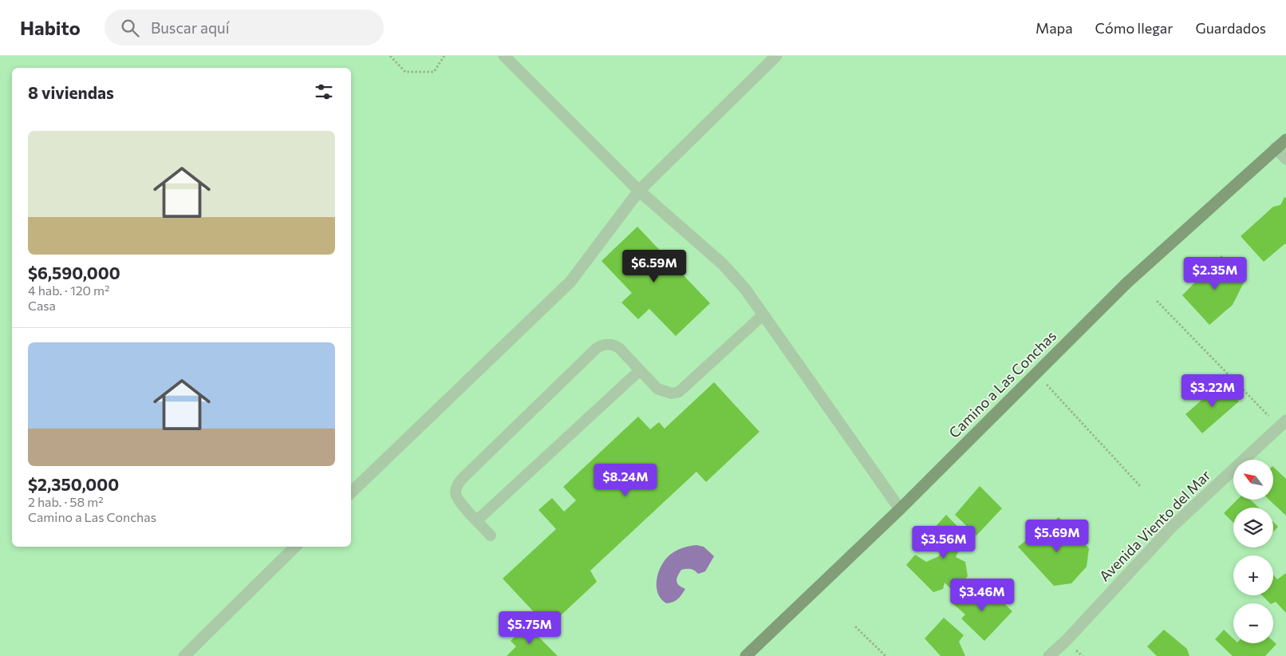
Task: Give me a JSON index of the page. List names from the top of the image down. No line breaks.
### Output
{"streets":{"street":["Camino a Las Conchas","Avenida Viento del Mar"]},"north":"top left","page":{"header":"Habito","search":"Buscar aquí","nav":["Mapa","Cómo llegar","Guardados"],"heading":"8 viviendas","list":[{"name":"$6,590,000","note":"4 hab. · 120 m² · Casa"},{"name":"$2,350,000","note":"2 hab. · 58 m² · Camino a Las Conchas"}],"price":["$6.59M","$2.35M","$3.22M","$8.24M","$5.69M","$3.56M","$3.46M","$5.75M"],"map_buttons":["+","−"]}}
